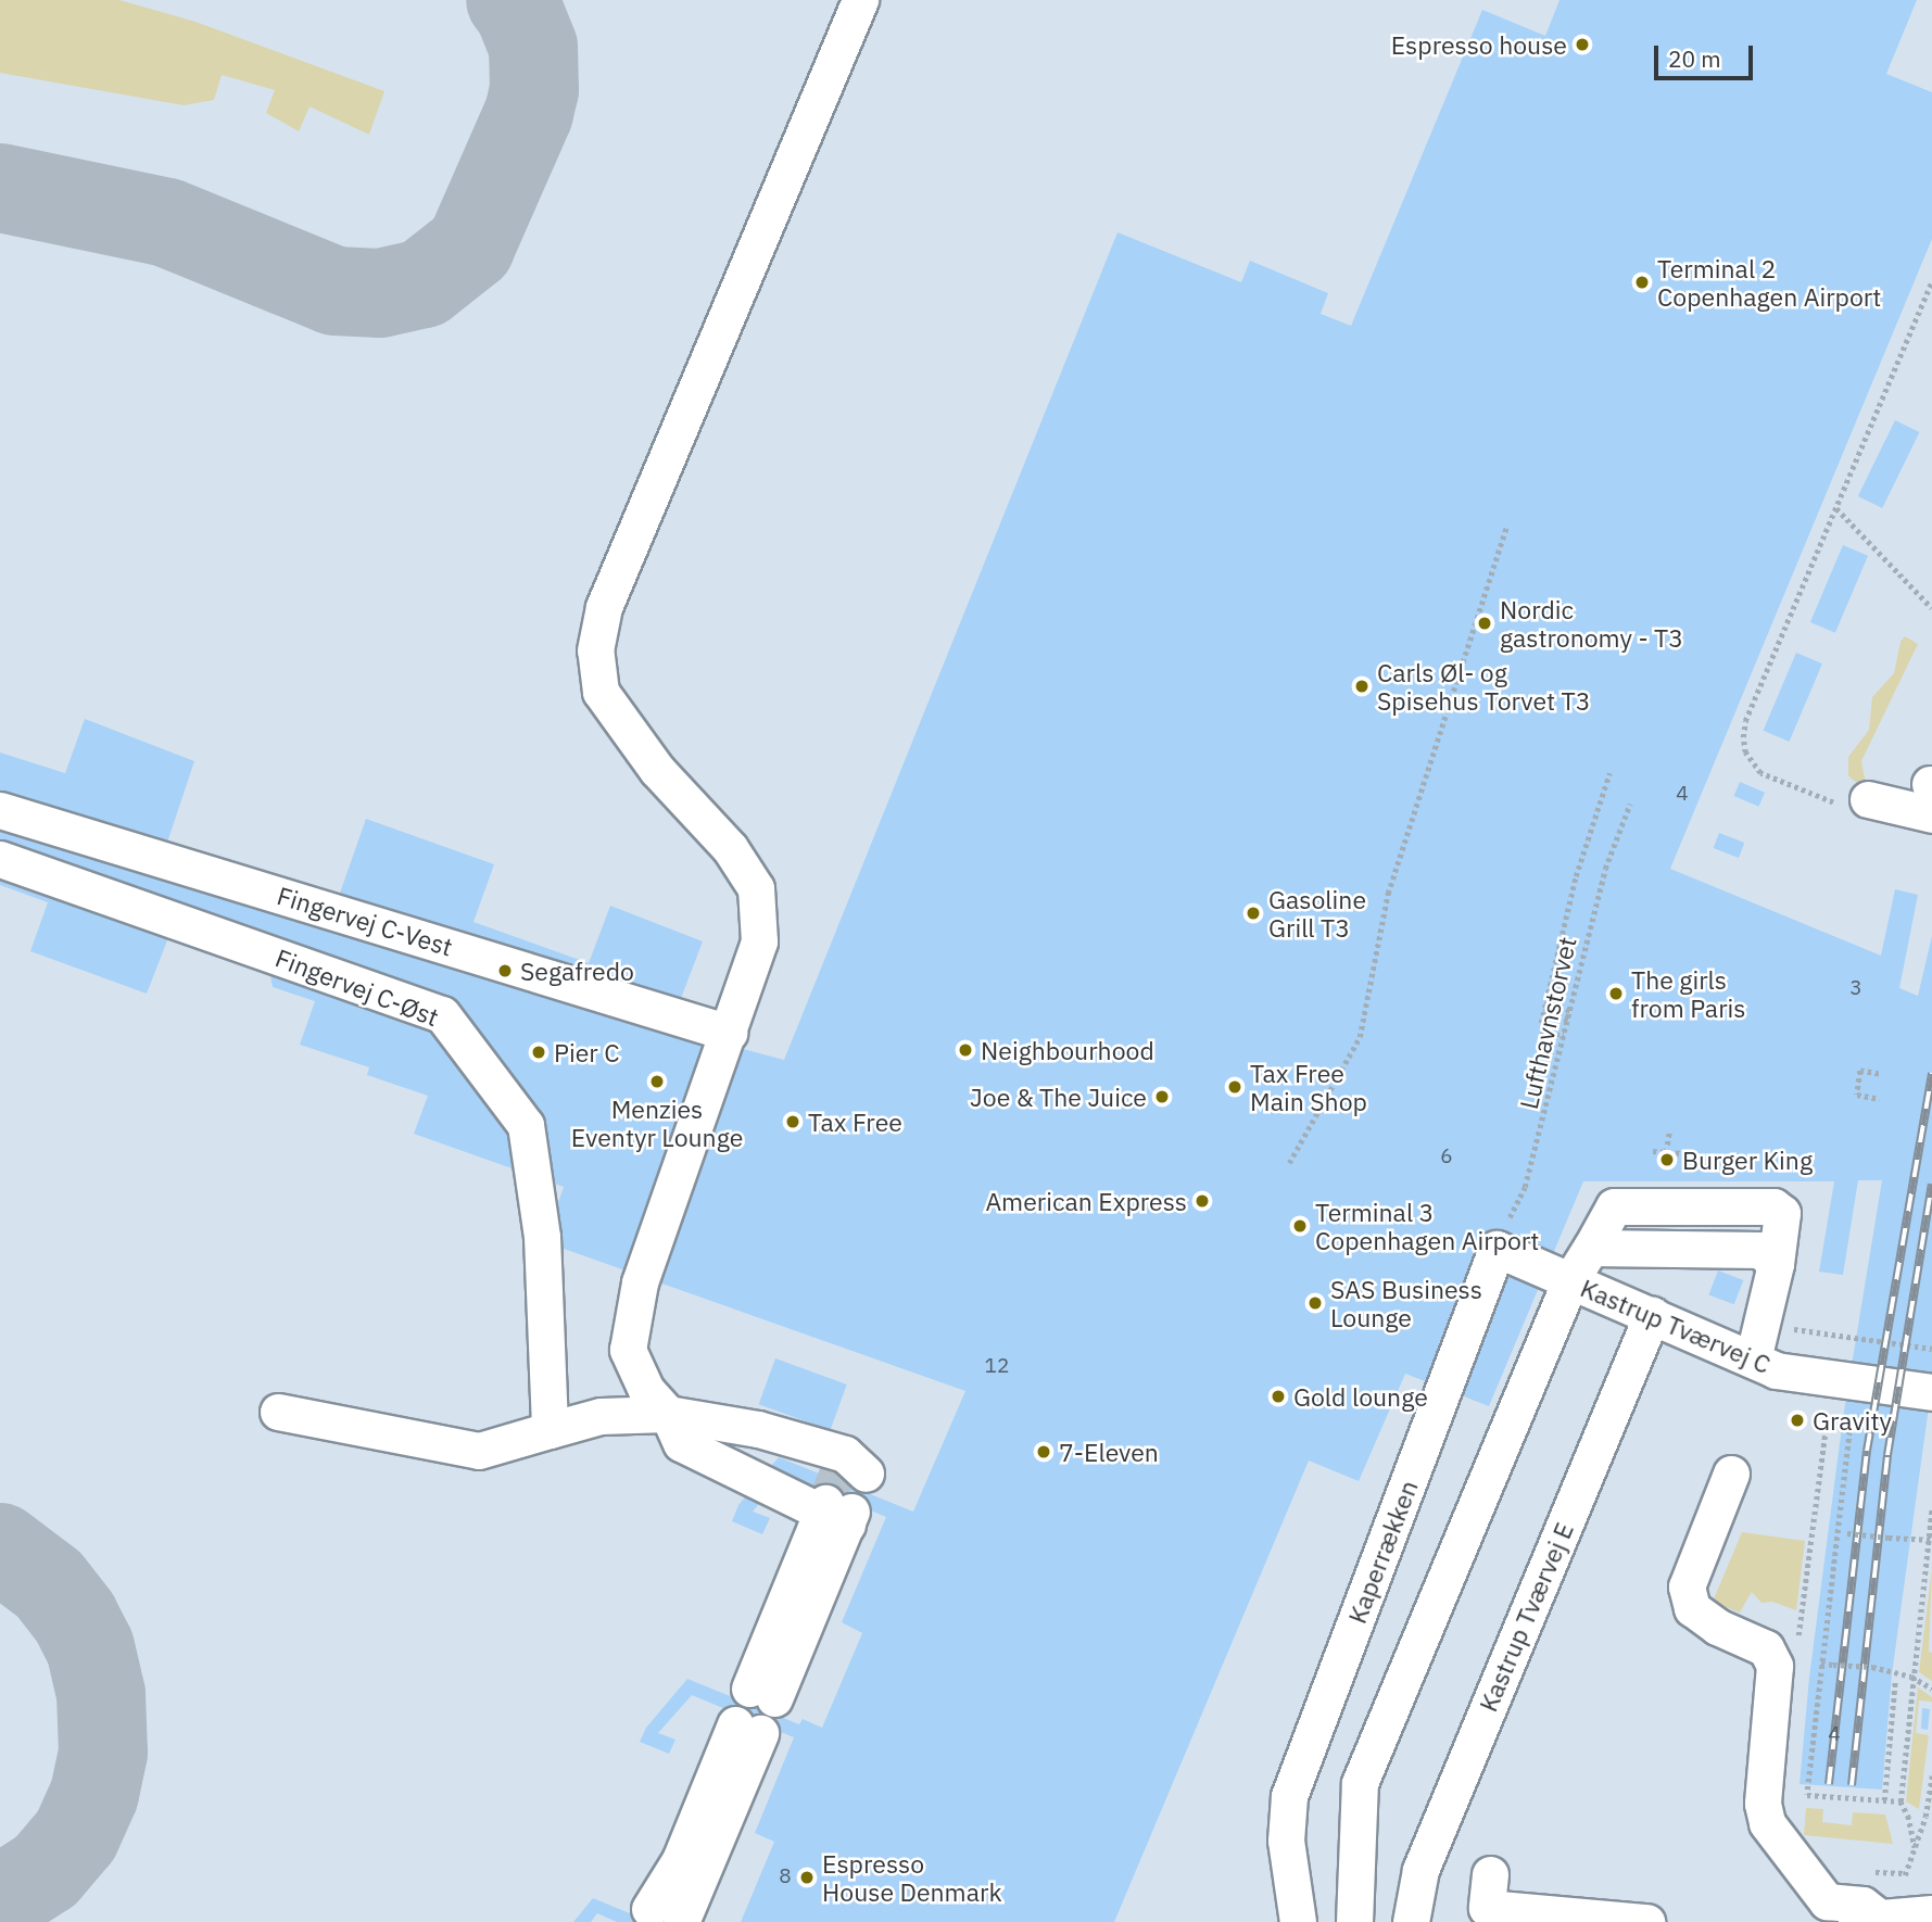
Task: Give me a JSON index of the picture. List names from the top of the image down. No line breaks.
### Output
{"streets":{"lane":["Fingervej C-Vest","Fingervej C-Øst","Kastrup Tværvej C","Kaperrækken","Kastrup Tværvej E"],"path":["Lufthavnstorvet"]},"crossings":[["Lufthavnstorvet","Kaperrækken"],["Kastrup Tværvej C","Kastrup Tværvej E"]],"places":["Espresso house","Terminal 2 Copenhagen Airport","Nordic gastronomy - T3","Carls Øl- og Spisehus Torvet T3","Gasoline Grill T3","Segafredo","The girls from Paris","Neighbourhood","Pier C","Menzies Eventyr Lounge","Tax Free Main Shop","Joe & The Juice","Tax Free","Burger King","American Express","Terminal 3 Copenhagen Airport","SAS Business Lounge","Gold lounge","Gravity","7-Eleven","Espresso House Denmark"],"house_numbers":["4","3","6","12","4","8"],"scale_bar":"20 m"}
